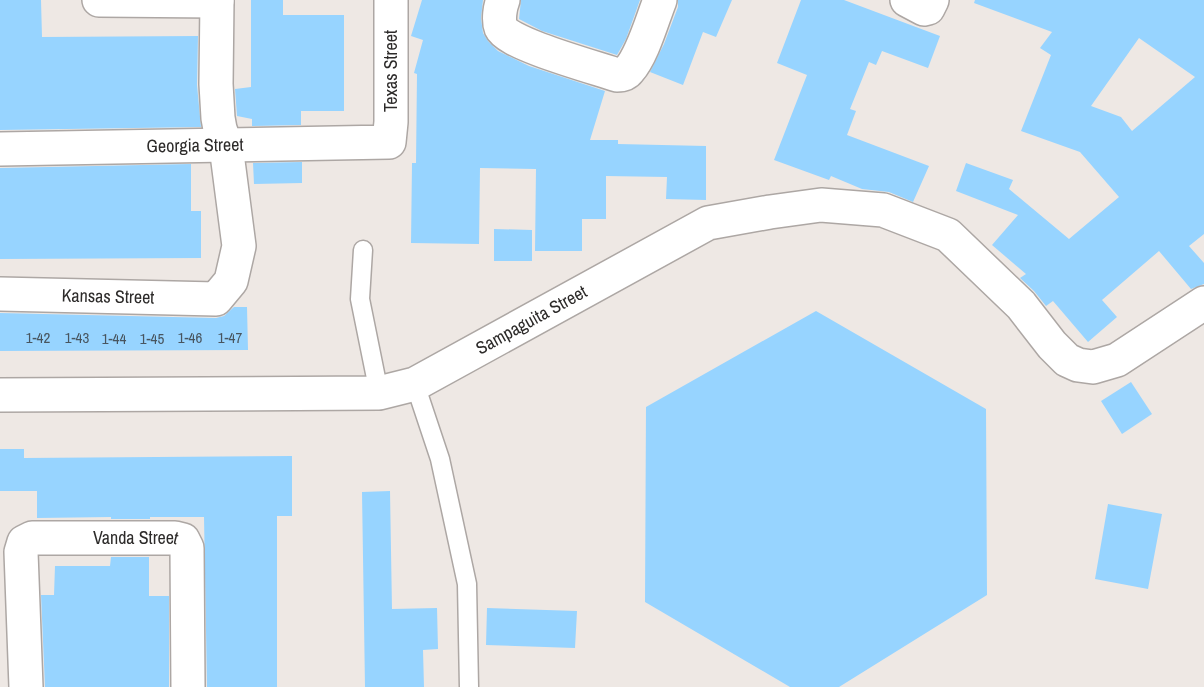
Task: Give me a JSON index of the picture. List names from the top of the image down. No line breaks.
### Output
{"streets":{"street":["Texas Street","Georgia Street","Kansas Street","Sampaguita Street","Vanda Street"]},"crossings":[["Texas Street","Georgia Street"],["Georgia Street","Kansas Street"]],"house_numbers":["1-42","1-43","1-46","1-47","1-44","1-45"]}
